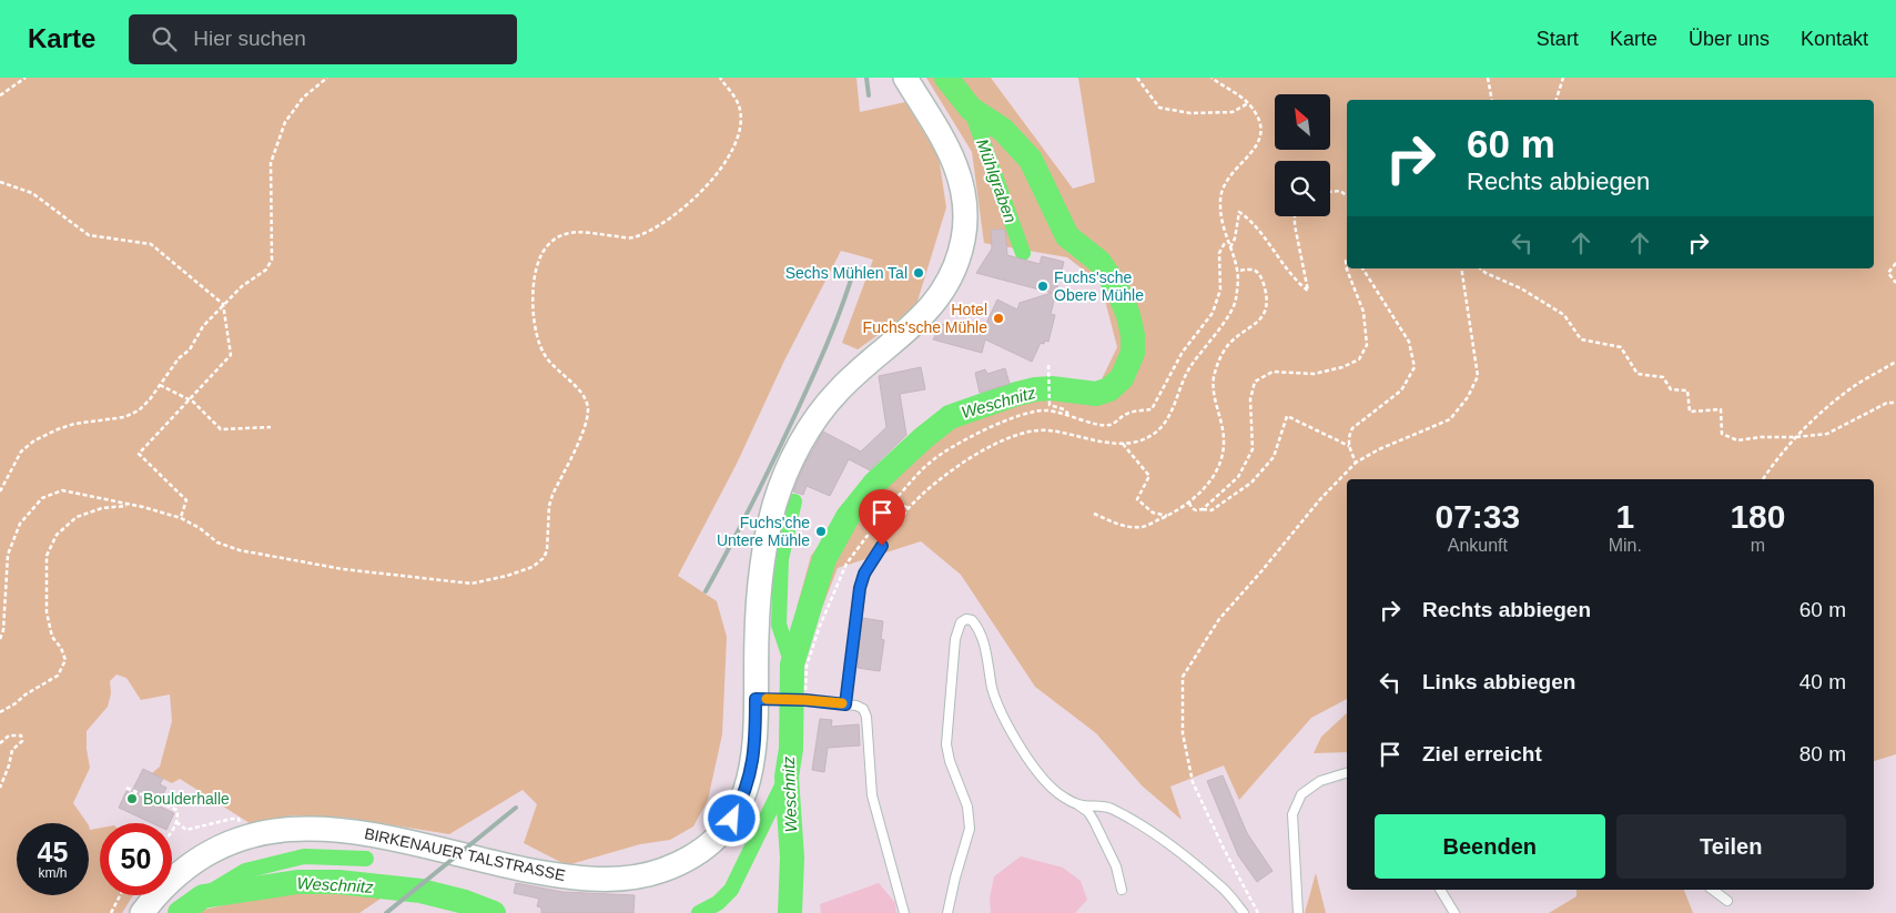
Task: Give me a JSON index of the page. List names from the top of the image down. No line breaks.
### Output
{"streets":{"main road":["BIRKENAUER TALSTRASSE"]},"water":["Mühlgraben","Weschnitz"],"places":["Sechs Mühlen Tal","Fuchs'sche Obere Mühle","Hotel Fuchs'sche Mühle","Fuchs'che Untere Mühle","Boulderhalle"],"north":"top left","page":{"header":"Karte","search":"Hier suchen","nav":["Start","Karte","Über uns","Kontakt"],"turn":["60 m","Rechts abbiegen"],"eta":["07:33","Ankunft","1","Min.","180","m"],"list":[{"name":"Rechts abbiegen","value":"60 m"},{"name":"Links abbiegen","value":"40 m"},{"name":"Ziel erreicht","value":"80 m"}],"buttons":["Beenden","Teilen"],"speed":"45 km/h","limit":"50"}}
